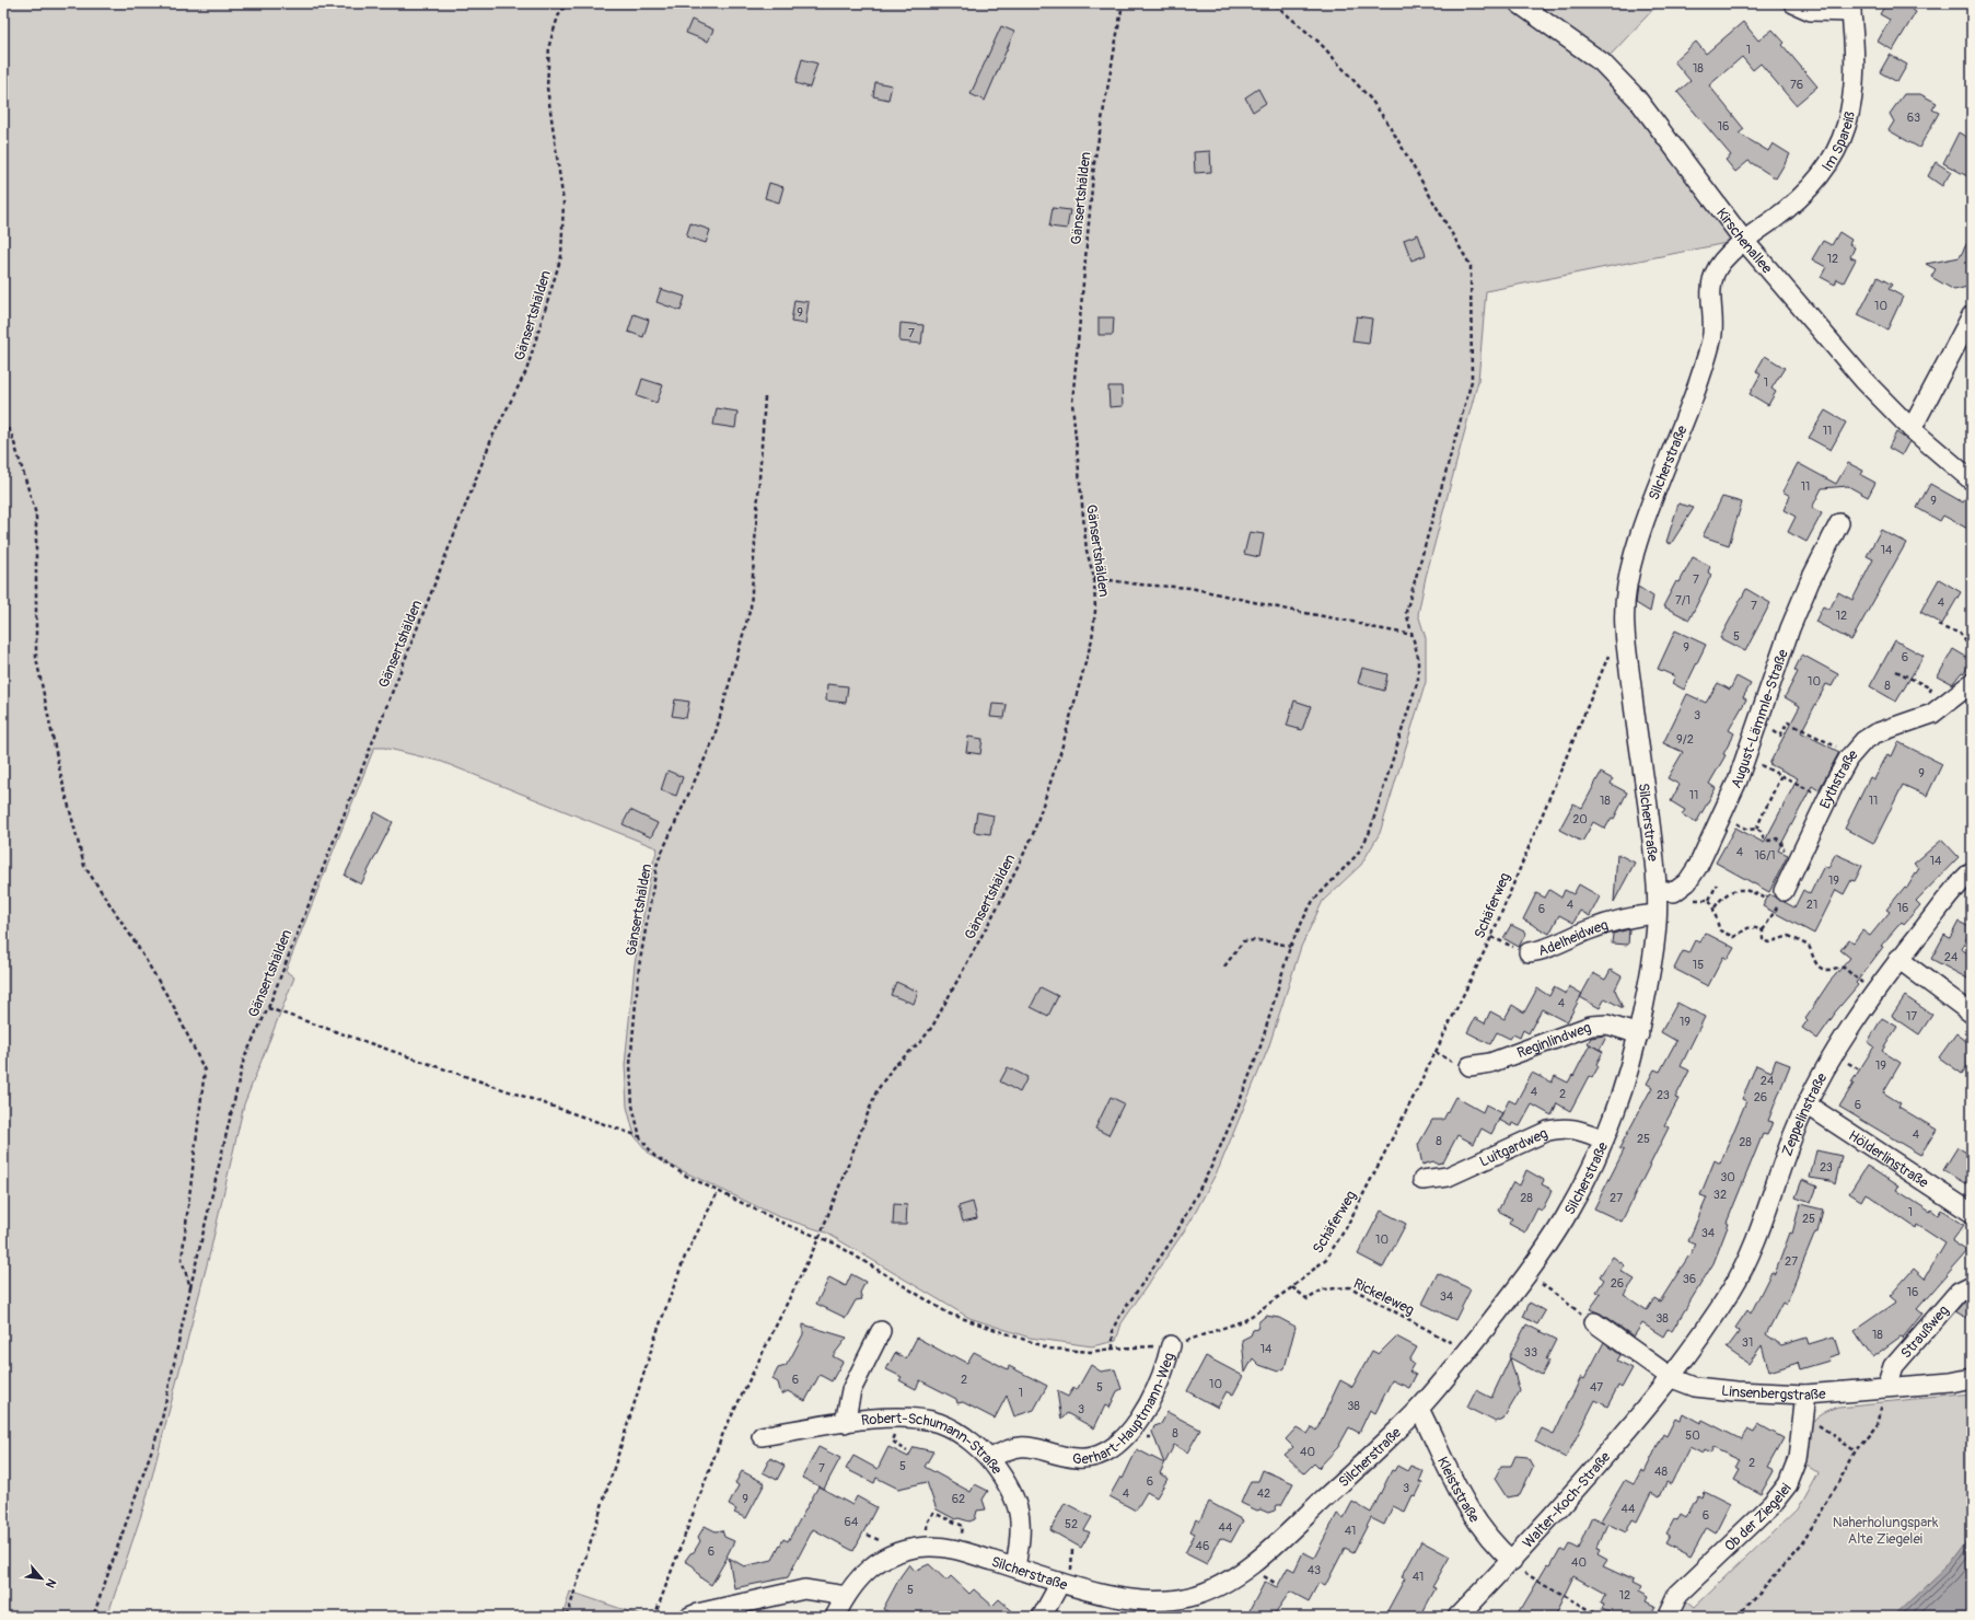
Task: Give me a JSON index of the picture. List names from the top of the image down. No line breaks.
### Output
{"streets":{"street":["Im Spareiß","Kirschenallee","Silcherstraße","August-Lämmle-Straße","Eythstraße","Adelheidweg","Reginlindweg","Zeppelinstraße","Luitgardweg","Hölderlinstraße","Straußweg","Linsenbergstraße","Gerhart-Hauptmann-Weg","Robert-Schumann-Straße","Kleiststraße","Walter-Koch-Straße","Ob der Ziegelei"],"path":["Gänsertshälden","Schäferweg","Rickeleweg"]},"crossings":[["Im Spareiß","Kirschenallee"],["Im Spareiß","Silcherstraße"],["Gänsertshälden","Schäferweg"],["Kirschenallee","Silcherstraße"],["Silcherstraße","August-Lämmle-Straße"],["Silcherstraße","Adelheidweg"],["Silcherstraße","Reginlindweg"],["Silcherstraße","Luitgardweg"],["Silcherstraße","Rickeleweg"],["Silcherstraße","Robert-Schumann-Straße"],["Silcherstraße","Kleiststraße"],["Schäferweg","Adelheidweg"],["Schäferweg","Rickeleweg"],["Schäferweg","Gerhart-Hauptmann-Weg"],["Zeppelinstraße","Hölderlinstraße"],["Zeppelinstraße","Linsenbergstraße"],["Zeppelinstraße","Walter-Koch-Straße"],["Straußweg","Linsenbergstraße"],["Linsenbergstraße","Walter-Koch-Straße"],["Linsenbergstraße","Ob der Ziegelei"],["Gerhart-Hauptmann-Weg","Robert-Schumann-Straße"],["Kleiststraße","Walter-Koch-Straße"]],"parks":["Naherholungspark Alte Ziegelei"],"house_numbers":["1","18","76","63","16","12","10","9","7","1","11","11","9","14","7","7/1","4","7","12","5","9","6","10","8","3","9/2","9","11","18","11","20","4","16/1","14","19","4","21","16","6","24","15","4","17","19","19","24","4","2","23","26","6","4","25","8","28","23","30","32","28","27","1","25","34","10","27","36","26","16","34","38","18","31","14","33","6","2","10","5","47","1","38","3","8","50","40","2","5","7","48","6","3","4","42","9","62","44","6","64","52","44","41","46","6","40","43","41","5","12"],"north":"bottom right"}
